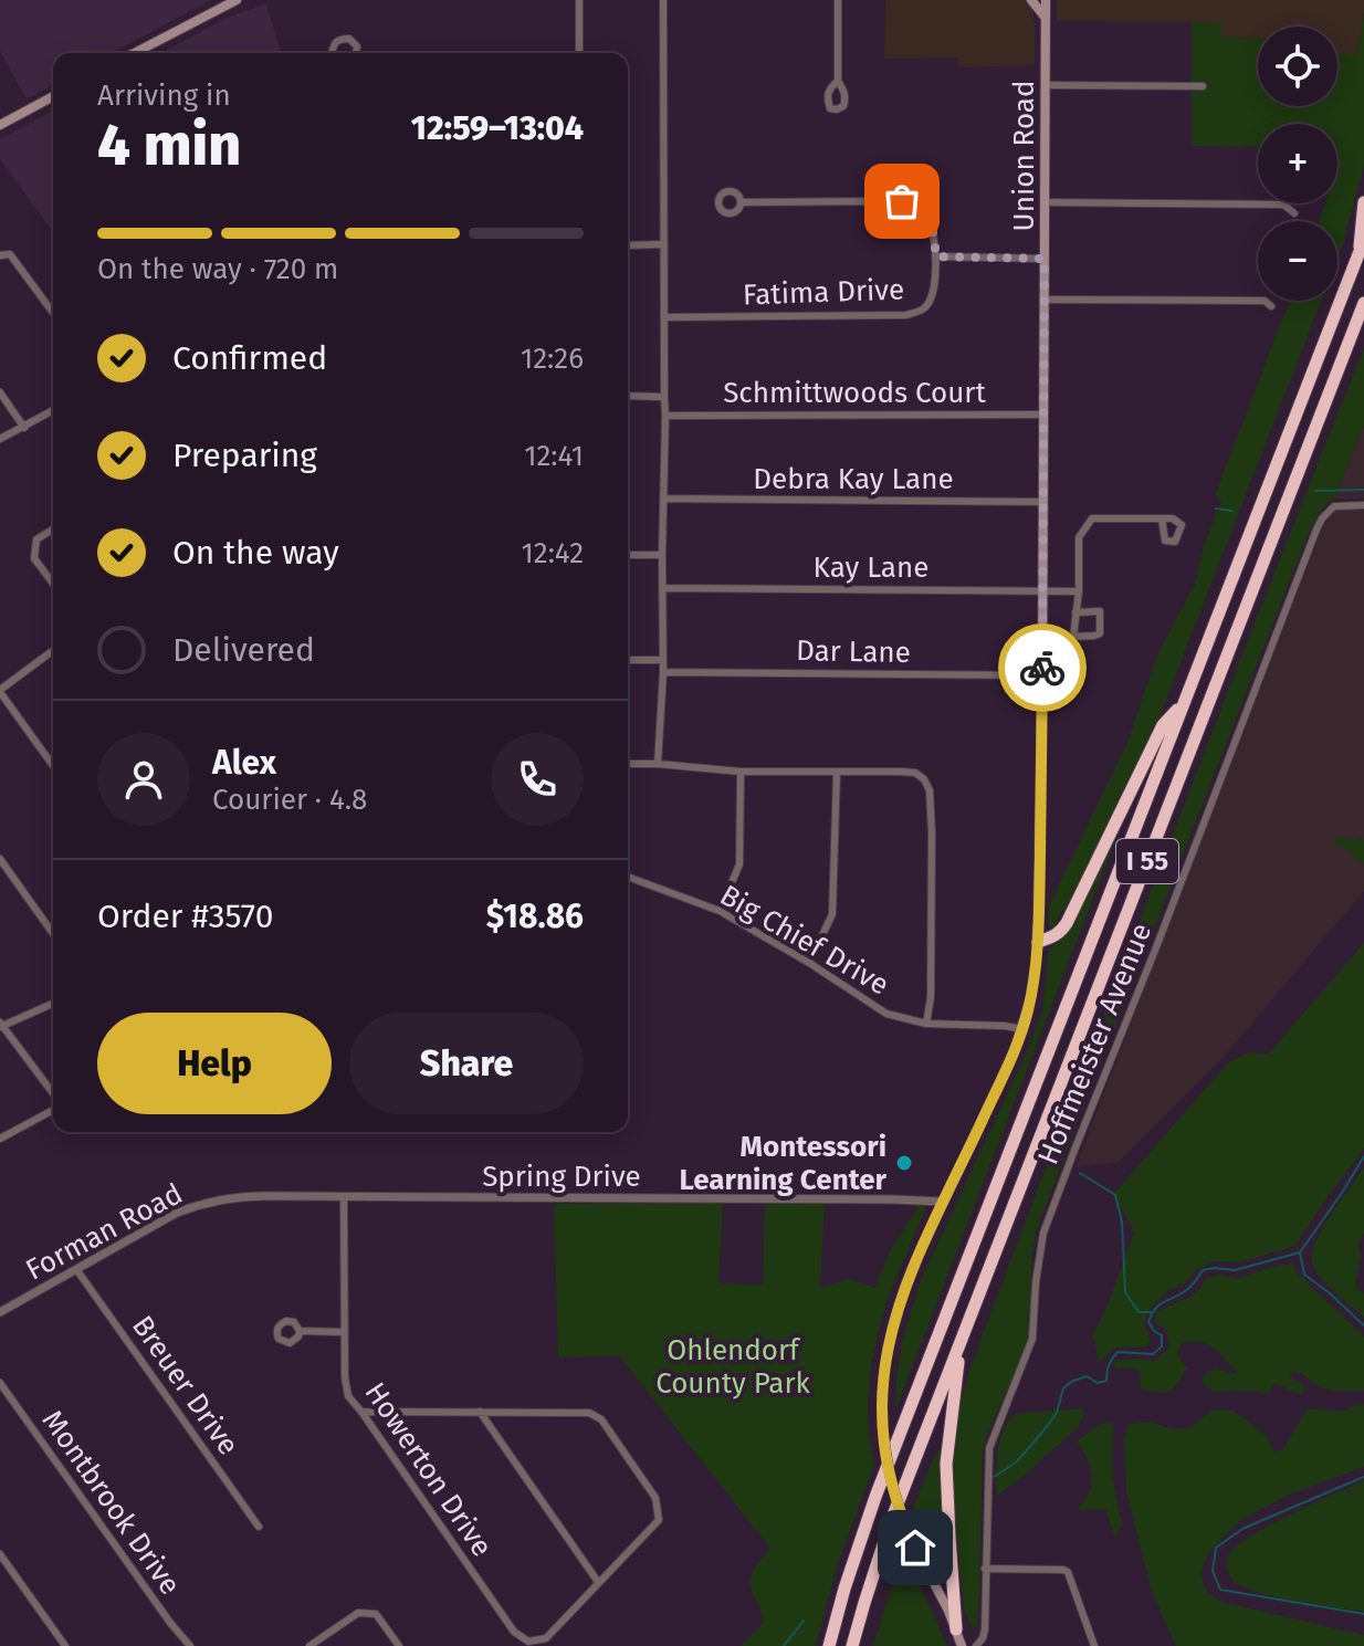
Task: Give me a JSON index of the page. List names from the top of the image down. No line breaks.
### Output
{"streets":{"highway":["I 55"],"main road":["Union Road"],"street":["Fatima Drive","Schmittwoods Court","Debra Kay Lane","Kay Lane","Dar Lane","Big Chief Drive","Hoffmeister Avenue","Spring Drive","Forman Road","Breuer Drive","Howerton Drive","Montbrook Drive"]},"crossings":[["Union Road","Fatima Drive"],["Union Road","Schmittwoods Court"],["Union Road","Debra Kay Lane"],["Union Road","Kay Lane"],["Union Road","Dar Lane"],["Union Road","Big Chief Drive"],["Union Road","Spring Drive"],["Spring Drive","Forman Road"],["Spring Drive","Howerton Drive"],["Forman Road","Breuer Drive"]],"parks":["Ohlendorf County Park"],"places":["Montessori Learning Center"],"page":{"map_buttons":["+","−"],"heading":["4 min","Arriving in","12:59–13:04"],"panel":["Alex","Courier · 4.8","Order #3570","$18.86"],"bar":"On the way · 720 m","list":[["Confirmed","12:26"],["Preparing","12:41"],["On the way","12:42"],"Delivered"],"buttons":["Help","Share"]}}
